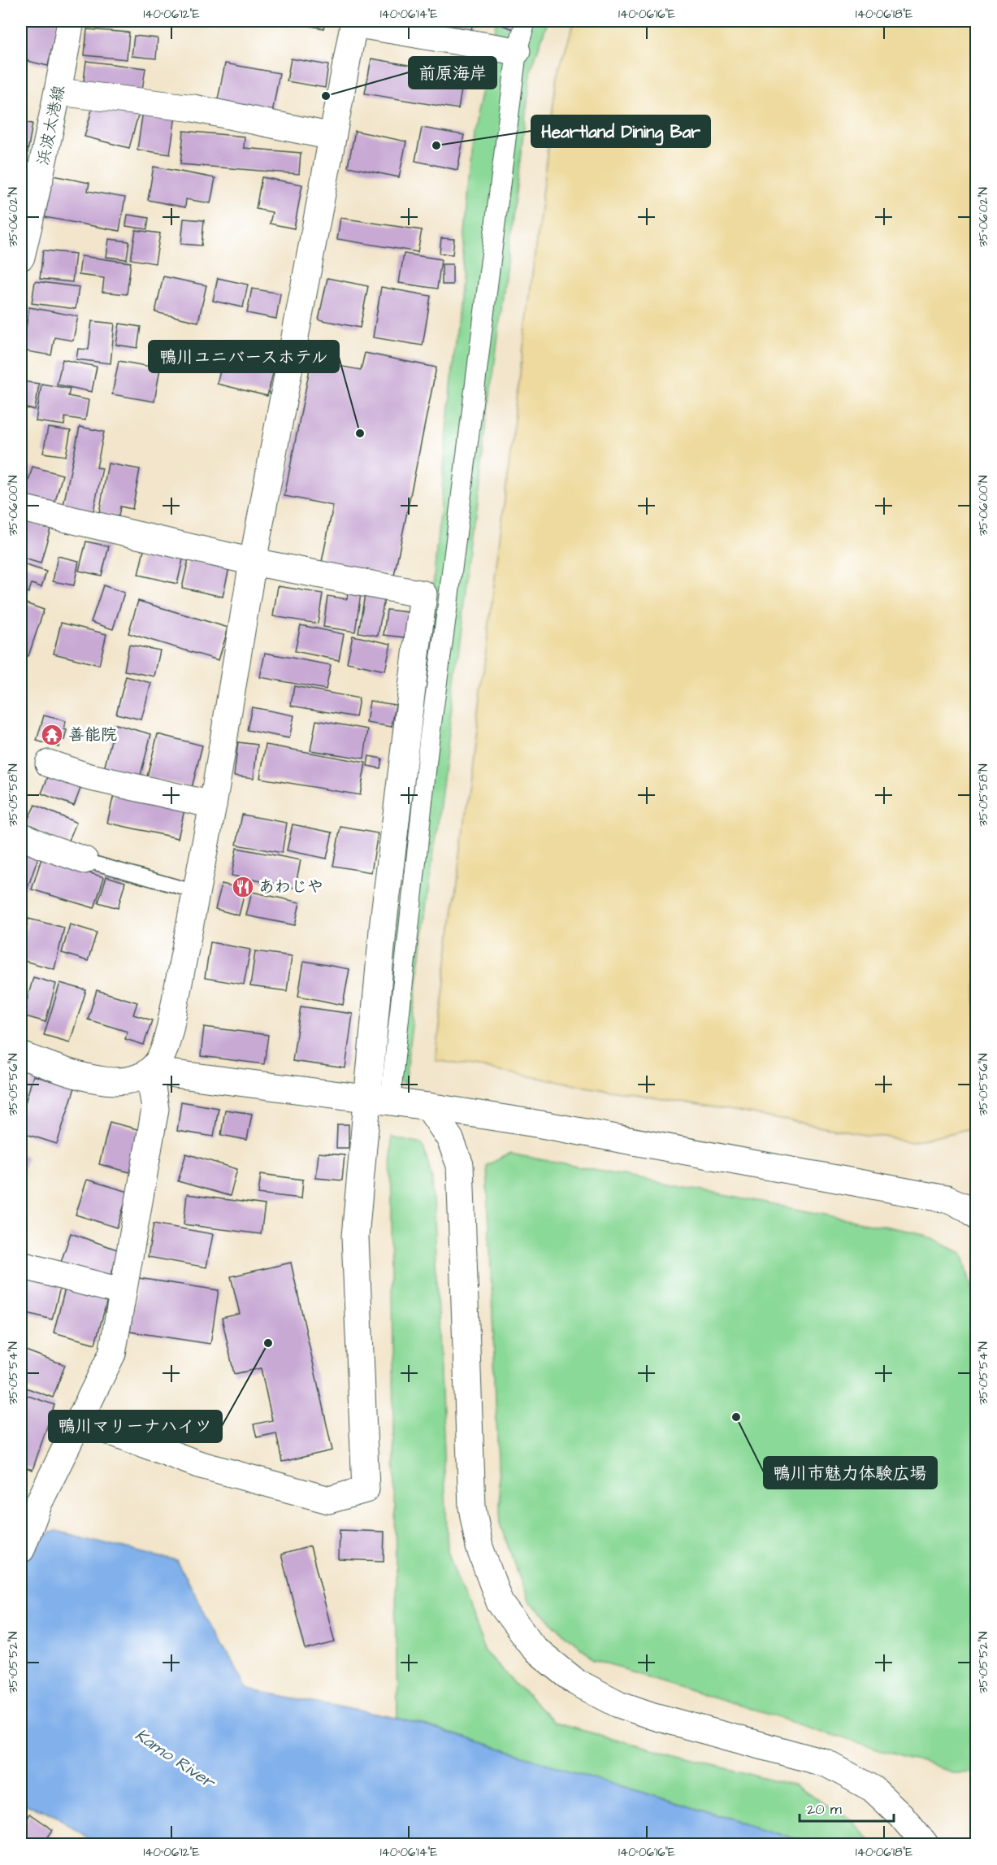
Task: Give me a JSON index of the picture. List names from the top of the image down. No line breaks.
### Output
{"streets":{"street":["浜波太港線"]},"water":["Kamo River"],"places":{"other":["前原海岸","Heartland Dining Bar","鴨川ユニバースホテル","鴨川マリーナハイツ","鴨川市魅力体験広場"],"temple":["善能院"],"restaurant":["あわじや"]},"scale_bar":"20 m","coordinates":["140°06'12\"E","140°06'14\"E","140°06'16\"E","140°06'18\"E","35°06'02\"N","35°06'00\"N","35°05'58\"N","35°05'56\"N","35°05'54\"N","35°05'52\"N"]}
